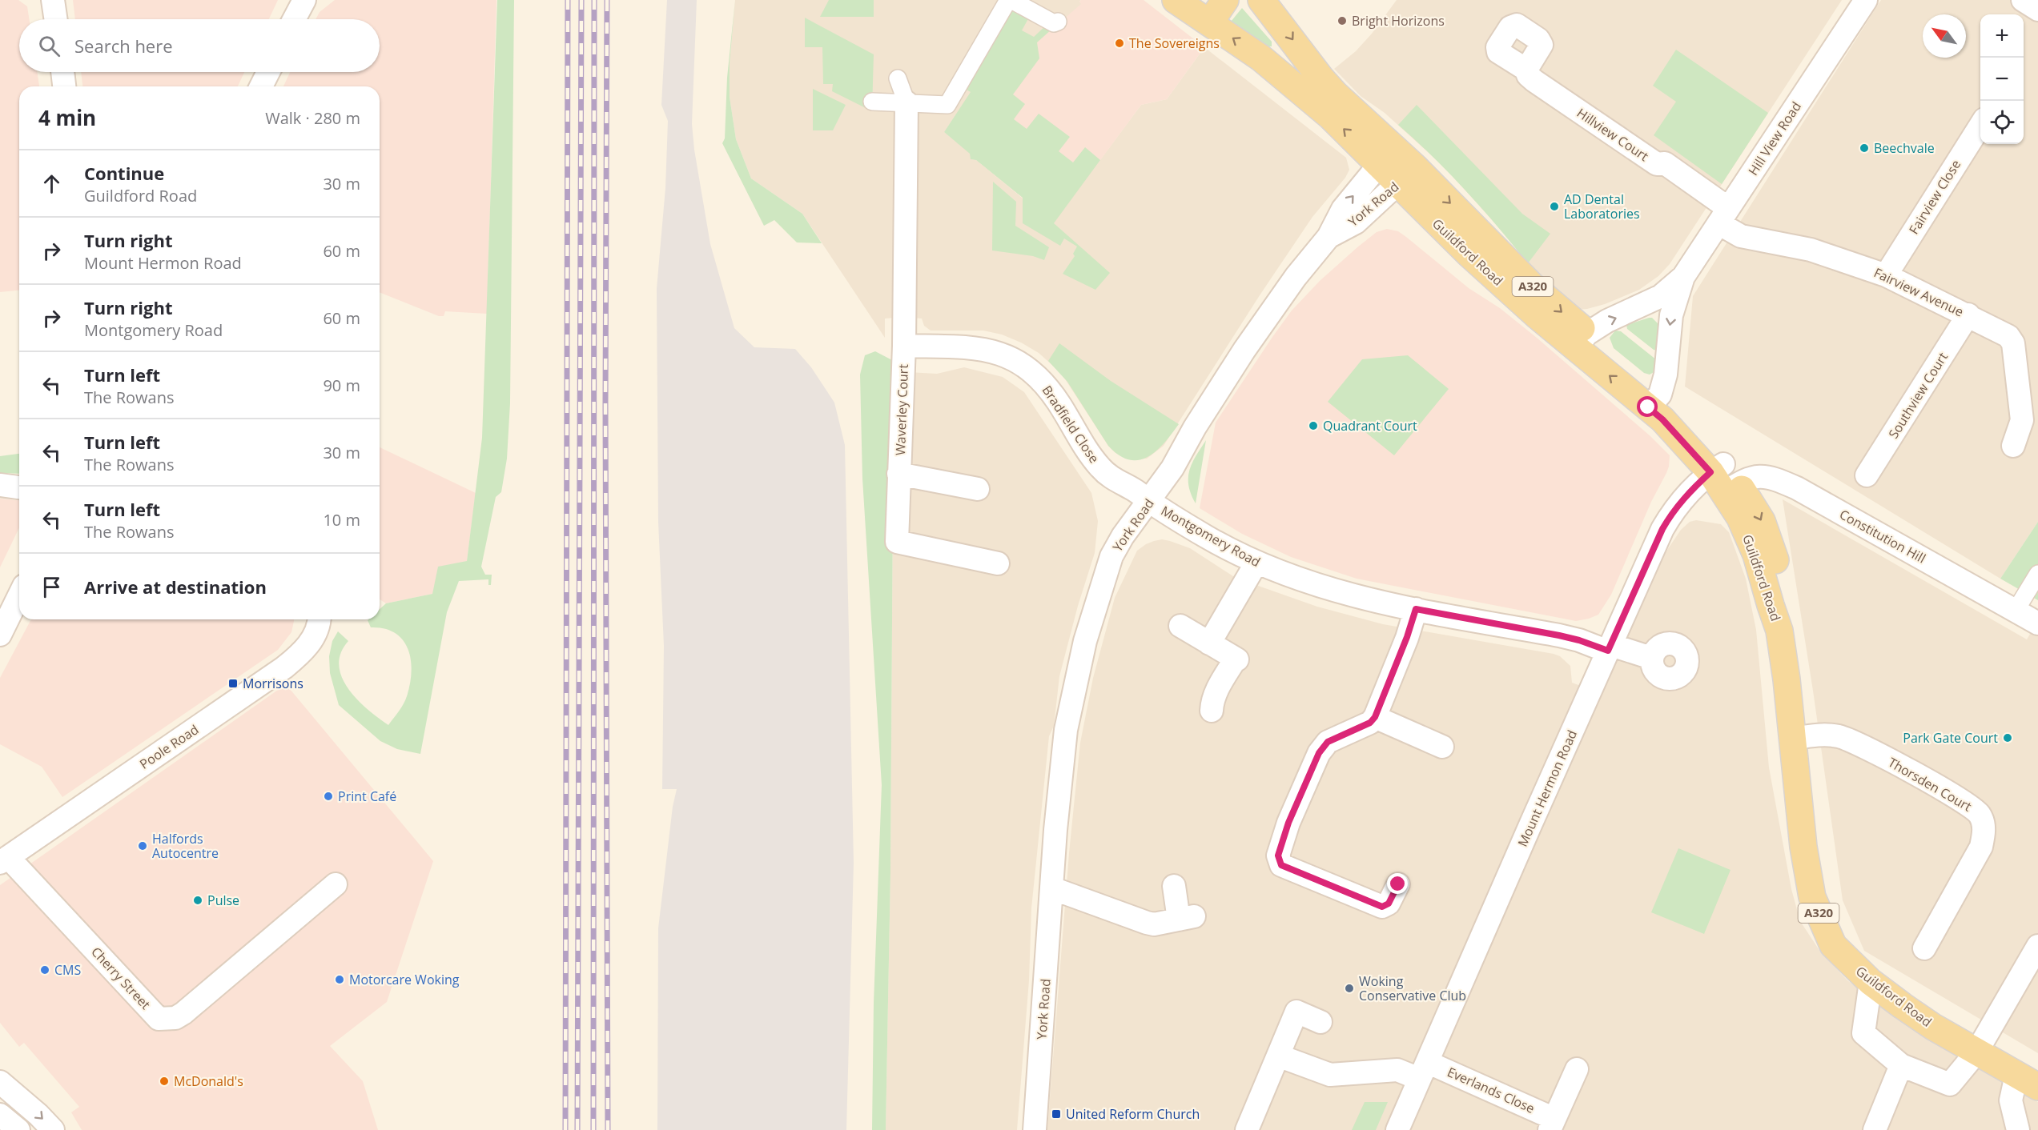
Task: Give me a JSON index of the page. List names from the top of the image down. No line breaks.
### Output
{"streets":{"main road":["Guildford Road","A320"],"street":["Hillview Court","Hill View Road","Fairview Close","York Road","Fairview Avenue","Southview Court","Waverley Court","Bradfield Close","Montgomery Road","Constitution Hill","Poole Road","Thorsden Court","Mount Hermon Road","Cherry Street","Everlands Close"]},"crossings":[["Hillview Court","Hill View Road"],["Hillview Court","Fairview Avenue"],["Hill View Road","Guildford Road"],["Hill View Road","Fairview Avenue"],["Fairview Close","Fairview Avenue"],["York Road","Guildford Road"],["York Road","Bradfield Close"],["York Road","Montgomery Road"],["Guildford Road","Constitution Hill"],["Guildford Road","Thorsden Court"],["Guildford Road","Mount Hermon Road"],["Fairview Avenue","Southview Court"],["Waverley Court","Bradfield Close"],["Bradfield Close","Montgomery Road"],["Montgomery Road","Mount Hermon Road"],["Constitution Hill","Mount Hermon Road"],["Poole Road","Cherry Street"],["Mount Hermon Road","Everlands Close"]],"places":{"other":["Bright Horizons","The Sovereigns","Beechvale","AD Dental Laboratories","Quadrant Court","Park Gate Court","Print Café","Halfords Autocentre","Pulse","CMS","Motorcare Woking","Woking Conservative Club","McDonald's"],"transit":["Morrisons","United Reform Church"]},"north":"top left","page":{"map_buttons":["+","−"],"search":"Search here","heading":["4 min","Walk · 280 m"],"list":[["Continue","Guildford Road","30 m"],["Turn right","Mount Hermon Road","60 m"],["Turn right","Montgomery Road","60 m"],["Turn left","The Rowans","90 m"],["Turn left","The Rowans","30 m"],["Turn left","The Rowans","10 m"],"Arrive at destination"]}}
